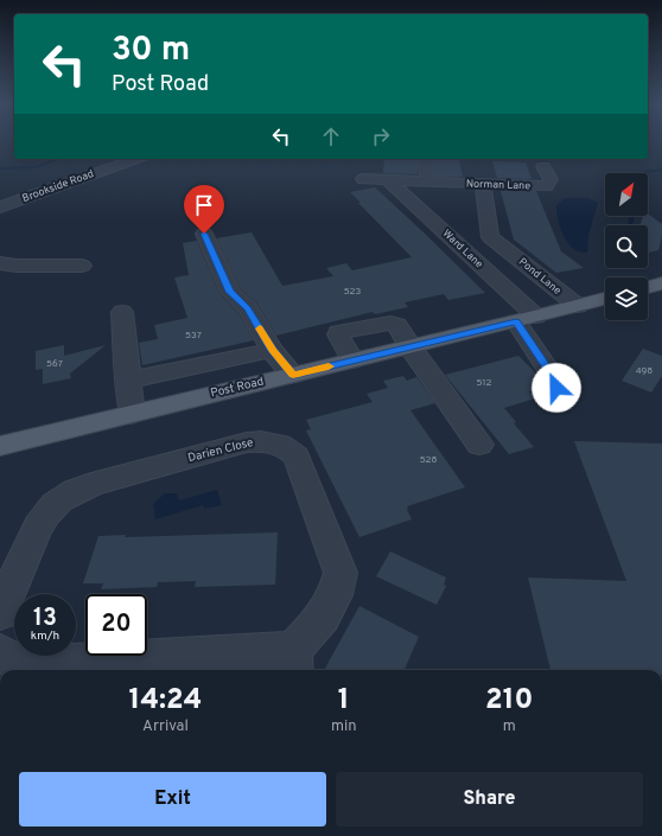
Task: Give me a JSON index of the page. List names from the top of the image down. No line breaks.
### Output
{"streets":{"main road":["Post Road"],"street":["Norman Lane","Brookside Road","Ward Lane","Pond Lane","Darien Close"]},"crossings":[["Norman Lane","Ward Lane"],["Norman Lane","Pond Lane"],["Ward Lane","Post Road"],["Pond Lane","Post Road"]],"house_numbers":["523","537","567","498","512","528"],"north":"top right","page":{"turn":["30 m","Post Road"],"speed":"13 km/h","limit":"20","eta":["14:24","Arrival","1","min","210","m"],"buttons":["Exit","Share"]}}
